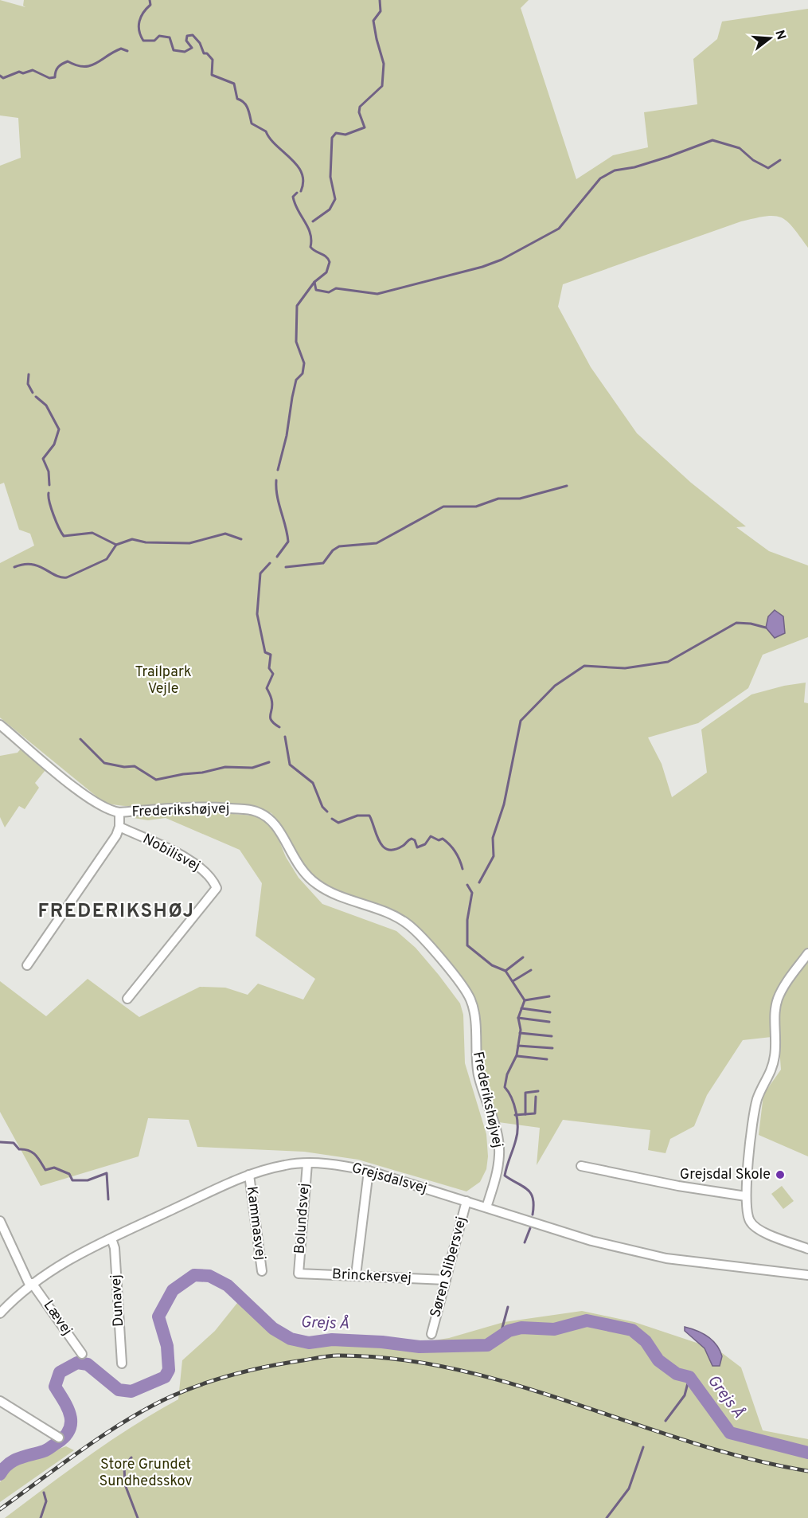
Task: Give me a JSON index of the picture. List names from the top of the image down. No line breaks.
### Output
{"streets":{"street":["Frederikshøjvej","Nobilisvej","Grejsdalsvej","Bolundsvej","Kammasvej","Søren Slibersvej","Brinckersvej","Dunavej","Lævej"]},"crossings":[["Frederikshøjvej","Grejsdalsvej"],["Grejsdalsvej","Bolundsvej"],["Grejsdalsvej","Kammasvej"],["Grejsdalsvej","Søren Slibersvej"],["Grejsdalsvej","Dunavej"],["Grejsdalsvej","Lævej"],["Bolundsvej","Brinckersvej"],["Søren Slibersvej","Brinckersvej"]],"districts":["FREDERIKSHØJ"],"water":["Grejs Å"],"parks":["Trailpark Vejle","Store Grundet Sundhedsskov"],"places":["Grejsdal Skole"],"north":"right"}
